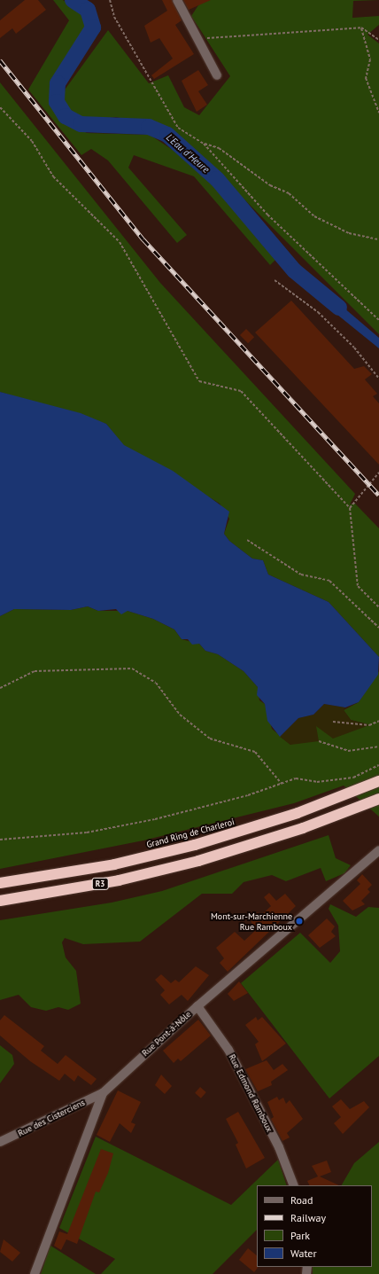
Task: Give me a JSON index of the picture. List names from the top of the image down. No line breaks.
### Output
{"streets":{"highway":["Grand Ring de Charleroi","R3"],"street":["Rue Pont-à-Nôle","Rue Edmond Ramboux","Rue des Cisterciens"]},"crossings":[["Rue Pont-à-Nôle","Rue Edmond Ramboux"],["Rue Pont-à-Nôle","Rue des Cisterciens"]],"water":["L'Eau d'Heure"],"places":["Mont-sur-Marchienne Rue Ramboux"],"legend":["Road","Railway","Park","Water"]}
